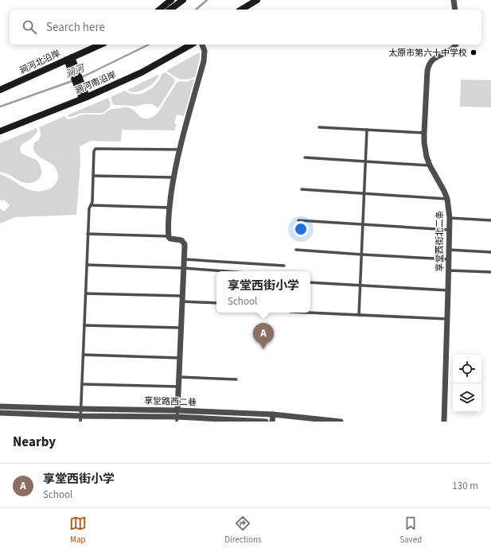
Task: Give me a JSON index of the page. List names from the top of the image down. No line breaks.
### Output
{"streets":{"street":["涧河北沿岸","涧河南沿岸","享堂西街北二条","享堂路西二巷"]},"water":["涧河"],"places":["太原市第六十中学校"],"page":{"search":"Search here","popup":["享堂西街小学","School"],"pins":"A","heading":"Nearby","list":[{"mark":"A","name":"享堂西街小学","note":"School","value":"130 m"}],"nav":["Map","Directions","Saved"]}}
